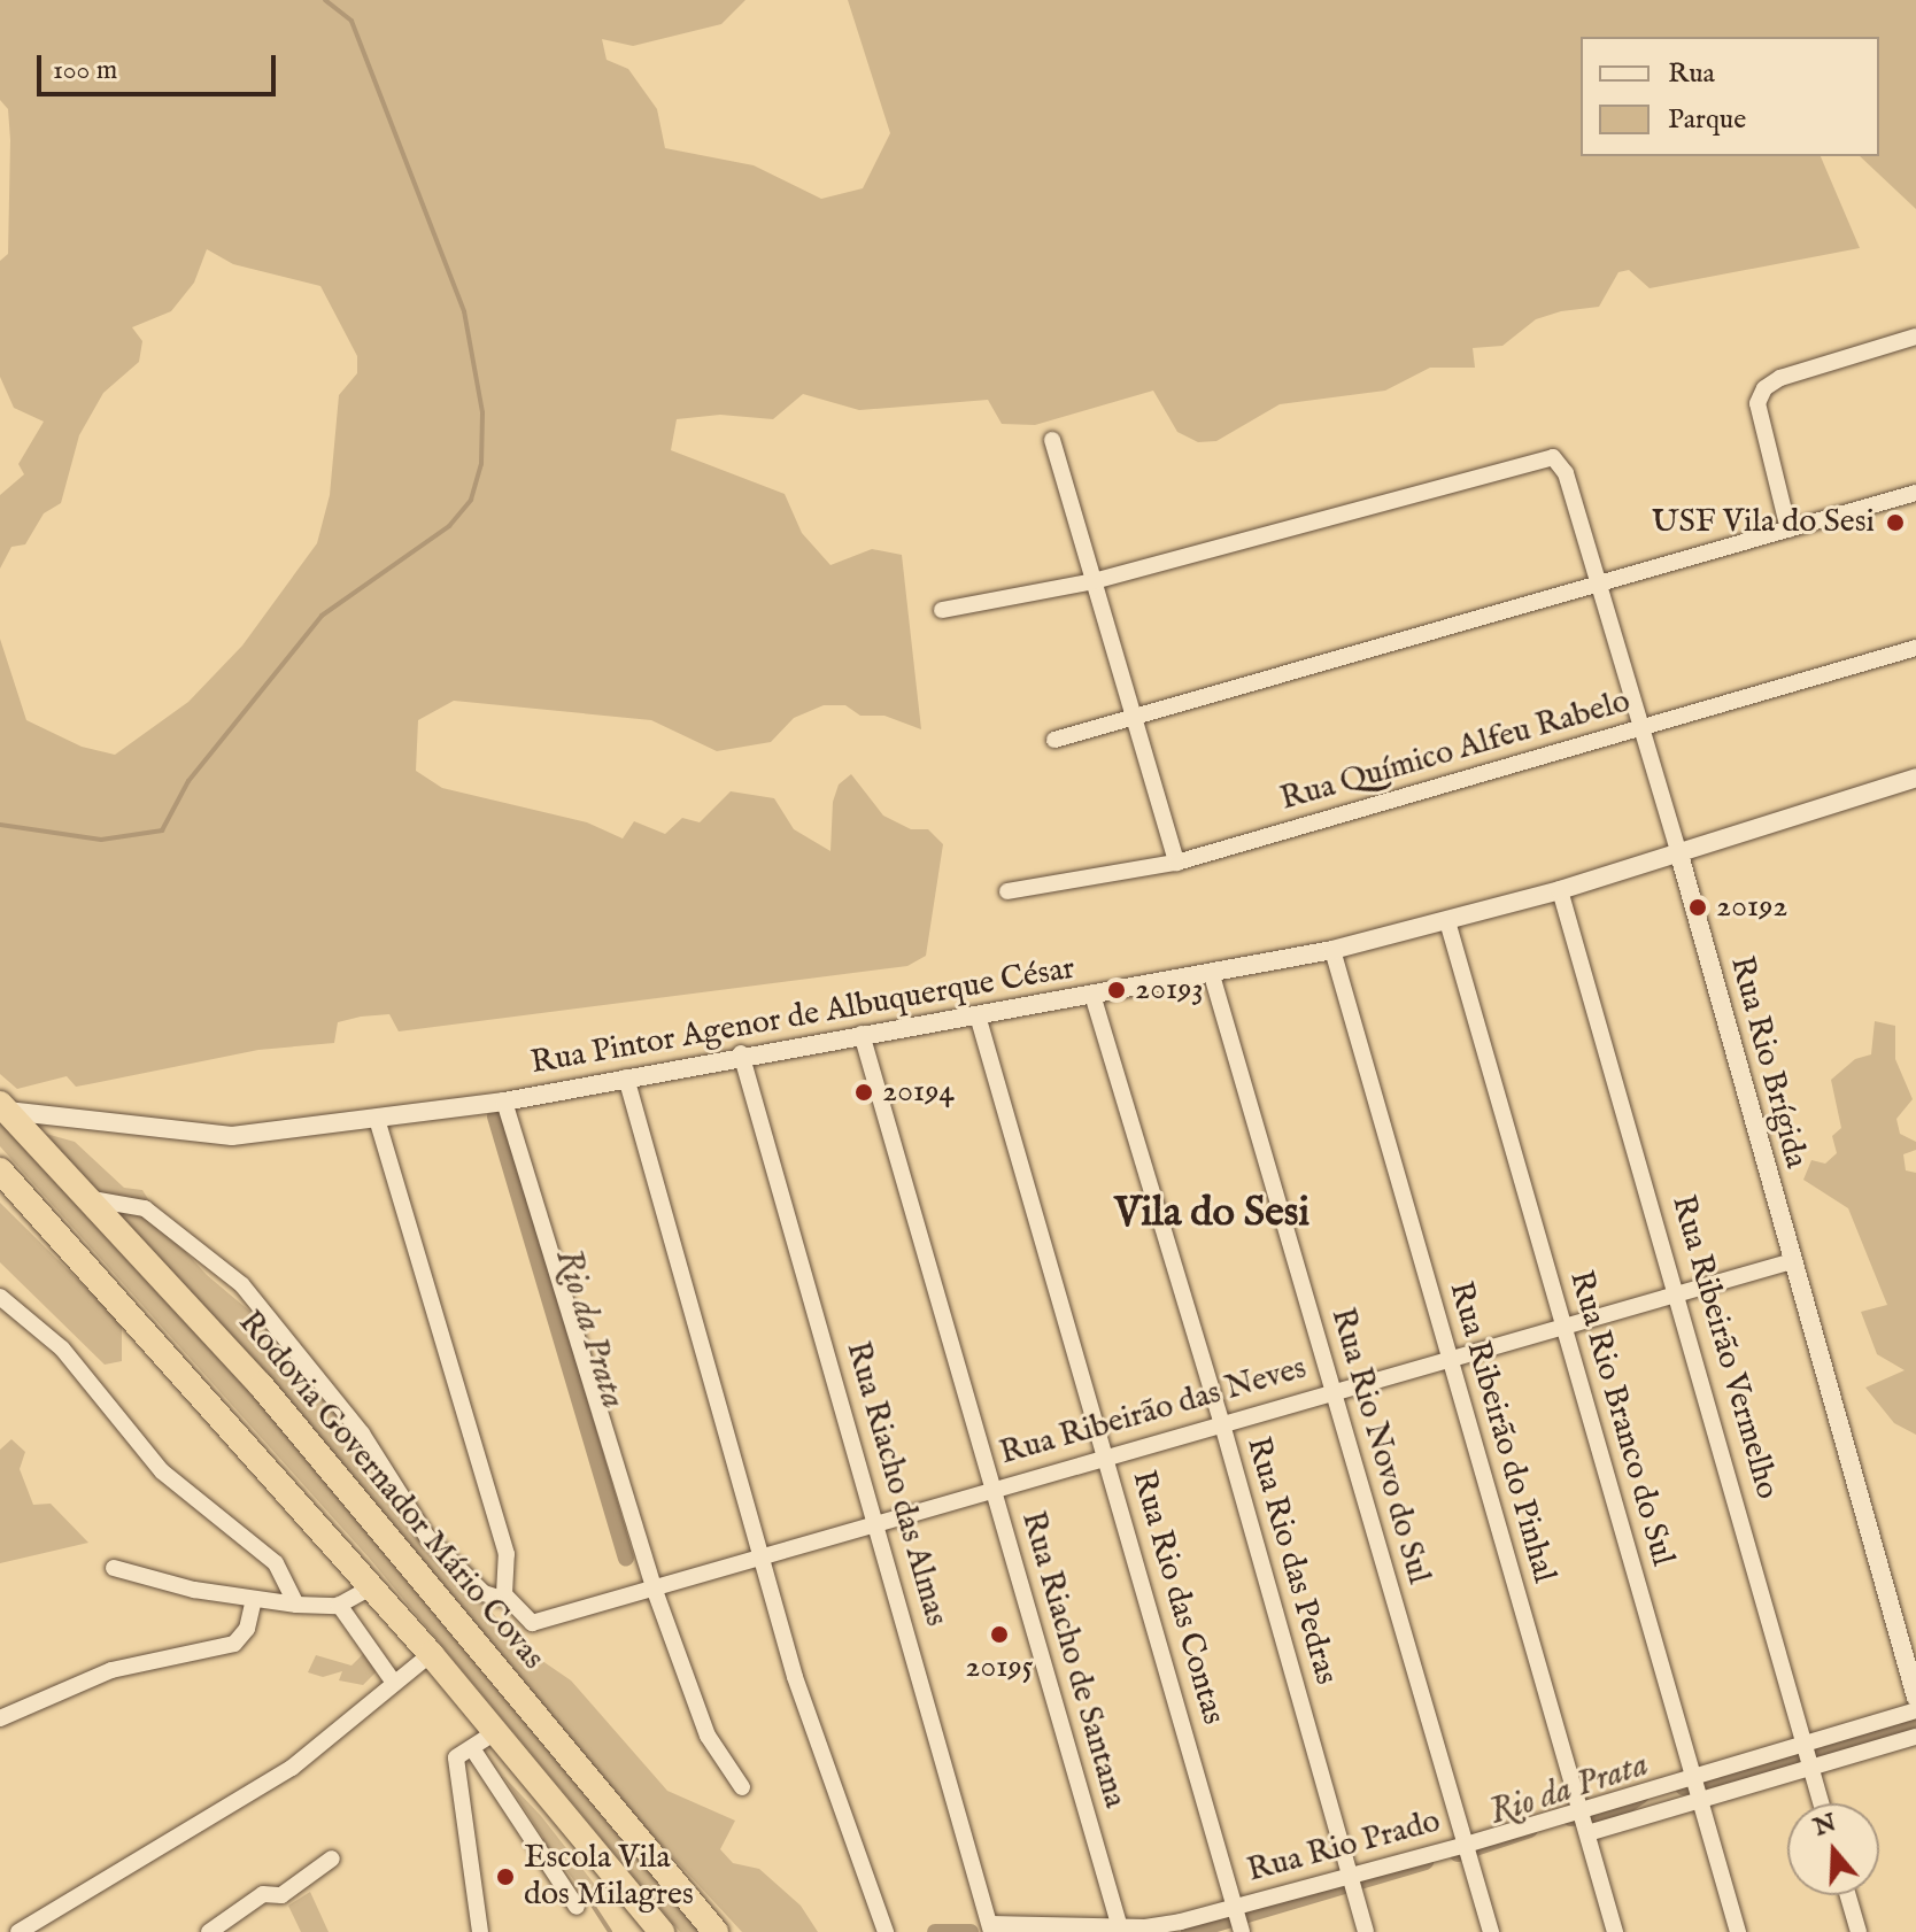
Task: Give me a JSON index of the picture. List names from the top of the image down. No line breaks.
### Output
{"streets":{"highway":["Rodovia Governador Mário Covas"],"street":["Rua Químico Alfeu Rabelo","Rua Pintor Agenor de Albuquerque César","Rua Rio Brígida","Rua Ribeirão Vermelho","Rua Ribeirão das Neves","Rua Rio Branco do Sul","Rua Ribeirão do Pinhal","Rua Rio Novo do Sul","Rua Riacho das Almas","Rua Rio das Pedras","Rua Rio das Contas","Rua Riacho de Santana","Rua Rio Prado"]},"crossings":[["Rua Químico Alfeu Rabelo","Rua Rio Brígida"],["Rua Pintor Agenor de Albuquerque César","Rua Rio Brígida"],["Rua Pintor Agenor de Albuquerque César","Rua Ribeirão Vermelho"],["Rua Pintor Agenor de Albuquerque César","Rua Rio Branco do Sul"],["Rua Pintor Agenor de Albuquerque César","Rua Ribeirão do Pinhal"],["Rua Pintor Agenor de Albuquerque César","Rua Rio Novo do Sul"],["Rua Pintor Agenor de Albuquerque César","Rua Riacho das Almas"],["Rua Pintor Agenor de Albuquerque César","Rodovia Governador Mário Covas"],["Rua Pintor Agenor de Albuquerque César","Rua Rio das Pedras"],["Rua Pintor Agenor de Albuquerque César","Rua Rio das Contas"],["Rua Pintor Agenor de Albuquerque César","Rua Riacho de Santana"],["Rua Rio Brígida","Rua Ribeirão das Neves"],["Rua Ribeirão Vermelho","Rua Ribeirão das Neves"],["Rua Ribeirão Vermelho","Rua Rio Prado"],["Rua Ribeirão das Neves","Rua Rio Branco do Sul"],["Rua Ribeirão das Neves","Rua Ribeirão do Pinhal"],["Rua Ribeirão das Neves","Rua Rio Novo do Sul"],["Rua Ribeirão das Neves","Rua Riacho das Almas"],["Rua Ribeirão das Neves","Rua Rio das Pedras"],["Rua Ribeirão das Neves","Rua Rio das Contas"],["Rua Ribeirão das Neves","Rua Riacho de Santana"],["Rua Rio Branco do Sul","Rua Rio Prado"],["Rua Ribeirão do Pinhal","Rua Rio Prado"],["Rua Rio Novo do Sul","Rua Rio Prado"],["Rua Riacho das Almas","Rua Rio Prado"],["Rua Rio das Pedras","Rua Rio Prado"],["Rua Rio das Contas","Rua Rio Prado"],["Rua Riacho de Santana","Rua Rio Prado"]],"districts":["Vila do Sesi"],"water":["Rio da Prata"],"places":["USF Vila do Sesi","20192","20193","20194","20195","Escola Vila dos Milagres"],"legend":["Rua","Parque"],"scale_bar":"100 m","north":"top"}
